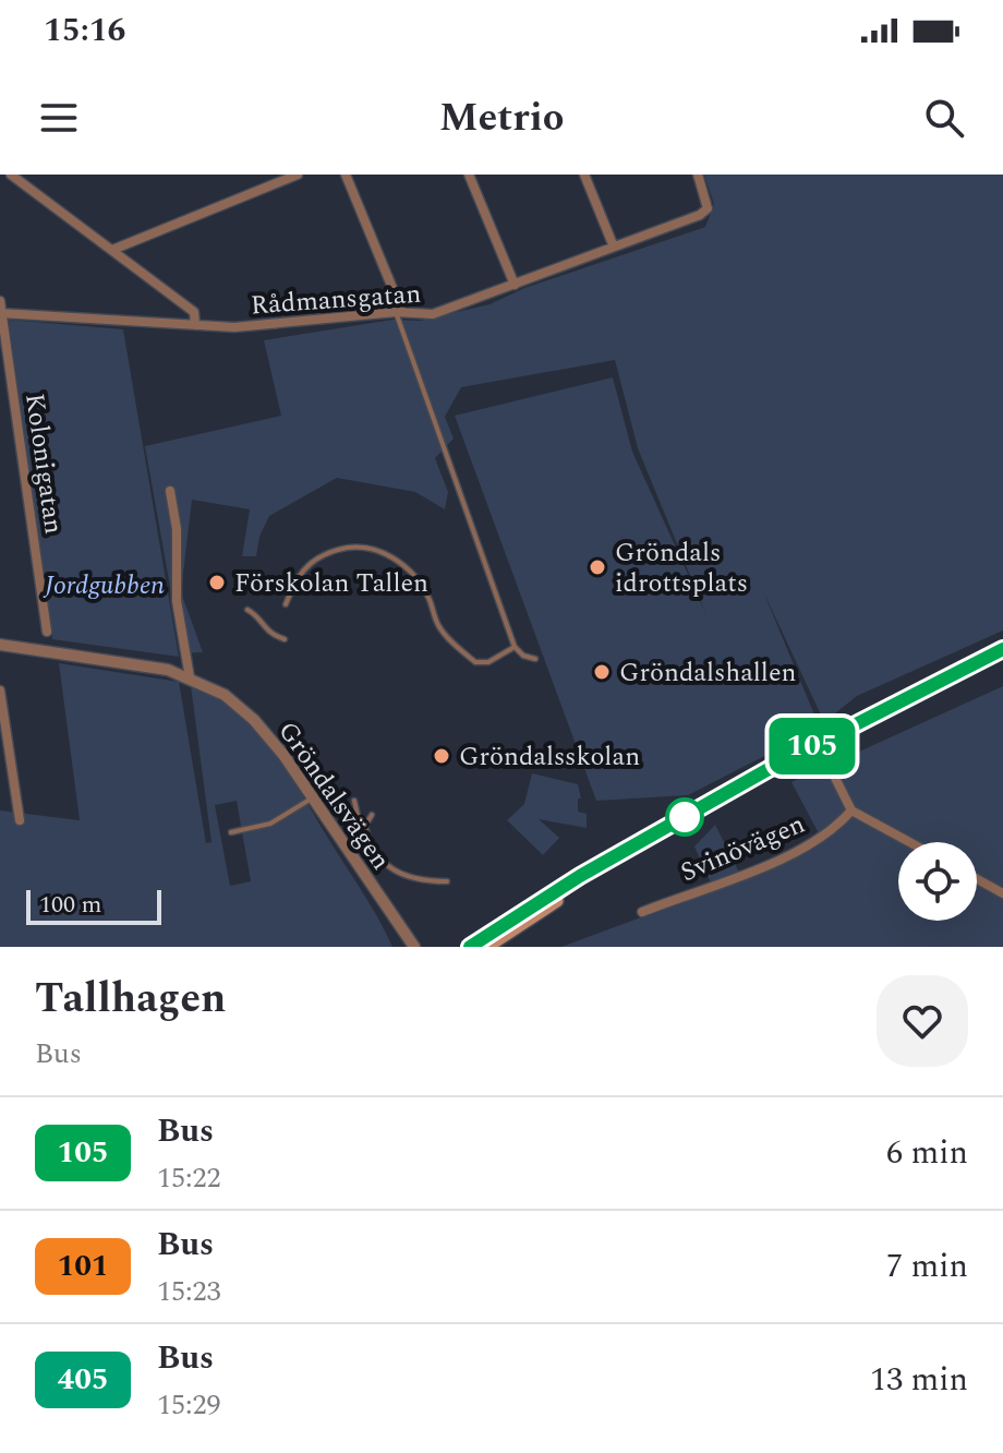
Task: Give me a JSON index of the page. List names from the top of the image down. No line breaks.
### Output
{"streets":{"street":["Rådmansgatan","Kolonigatan","Gröndalsvägen","Svinövägen"]},"crossings":[["Rådmansgatan","Kolonigatan"]],"parks":["Jordgubben"],"places":["Gröndals idrottsplats","Förskolan Tallen","Gröndalshallen","Gröndalsskolan"],"lines":["bus line 105"],"scale_bar":"100 m","page":{"status":"15:16","header":"Metrio","on_map":"105","scale":"100 m","heading":["Tallhagen","Bus"],"list":[{"mark":"105","name":"Bus","note":"15:22","value":"6 min"},{"mark":"101","name":"Bus","note":"15:23","value":"7 min"},{"mark":"405","name":"Bus","note":"15:29","value":"13 min"}]}}
